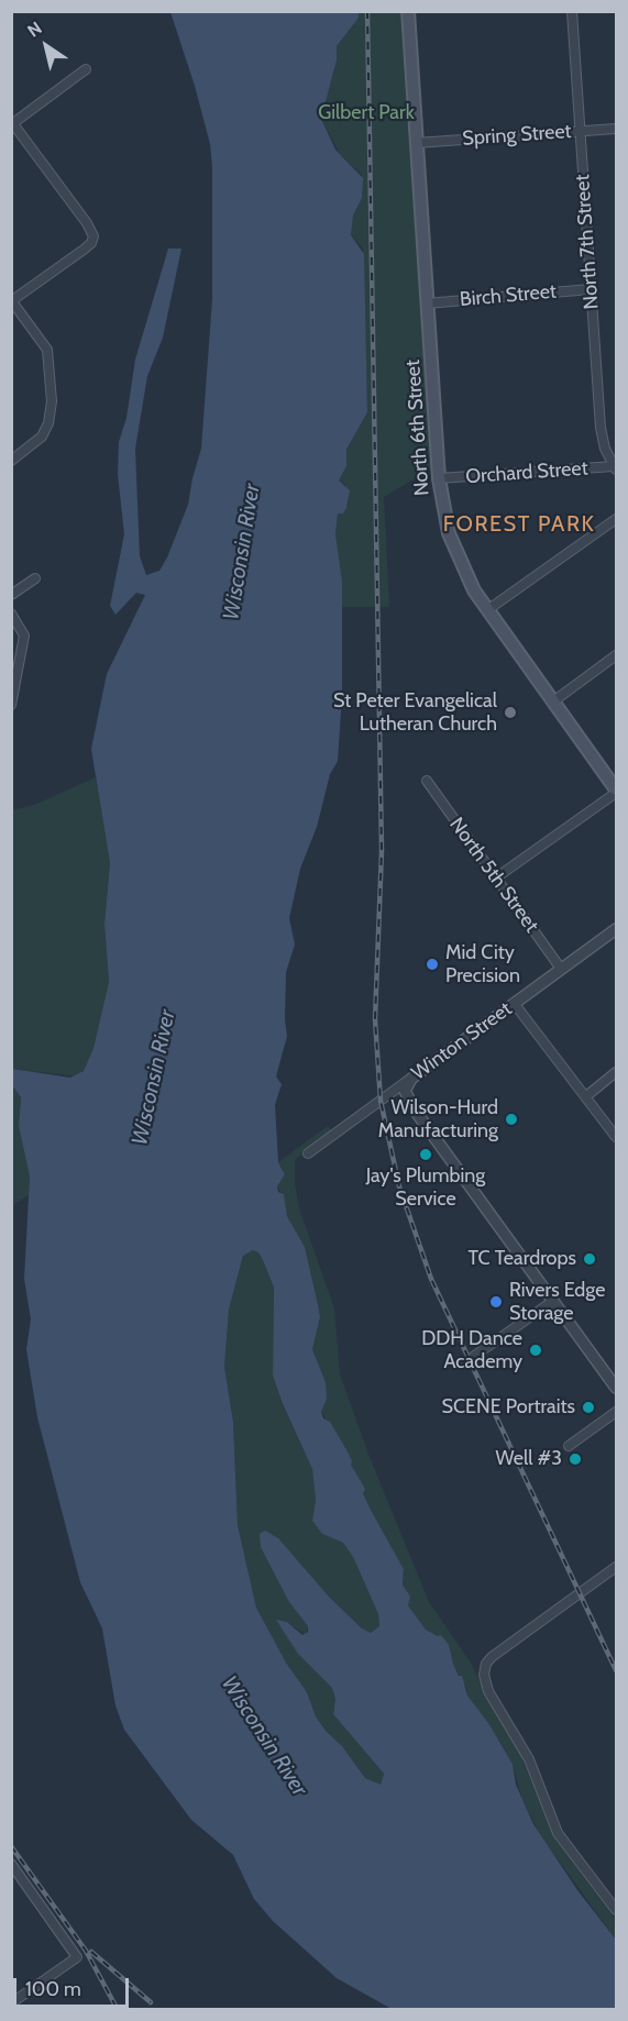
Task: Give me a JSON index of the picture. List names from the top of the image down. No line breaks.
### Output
{"streets":{"main road":["North 6th Street"],"street":["Spring Street","North 7th Street","Birch Street","Orchard Street","North 5th Street","Winton Street"]},"crossings":[["Spring Street","North 7th Street"],["Spring Street","North 6th Street"],["North 7th Street","Birch Street"],["North 7th Street","Orchard Street"],["Birch Street","North 6th Street"],["North 6th Street","Orchard Street"],["North 5th Street","Winton Street"]],"districts":["FOREST PARK"],"water":["Wisconsin River"],"parks":["Gilbert Park"],"places":["St Peter Evangelical Lutheran Church","Mid City Precision","Wilson-Hurd Manufacturing","Jay's Plumbing Service","TC Teardrops","Rivers Edge Storage","DDH Dance Academy","SCENE Portraits","Well #3"],"scale_bar":"100 m","north":"top left"}
